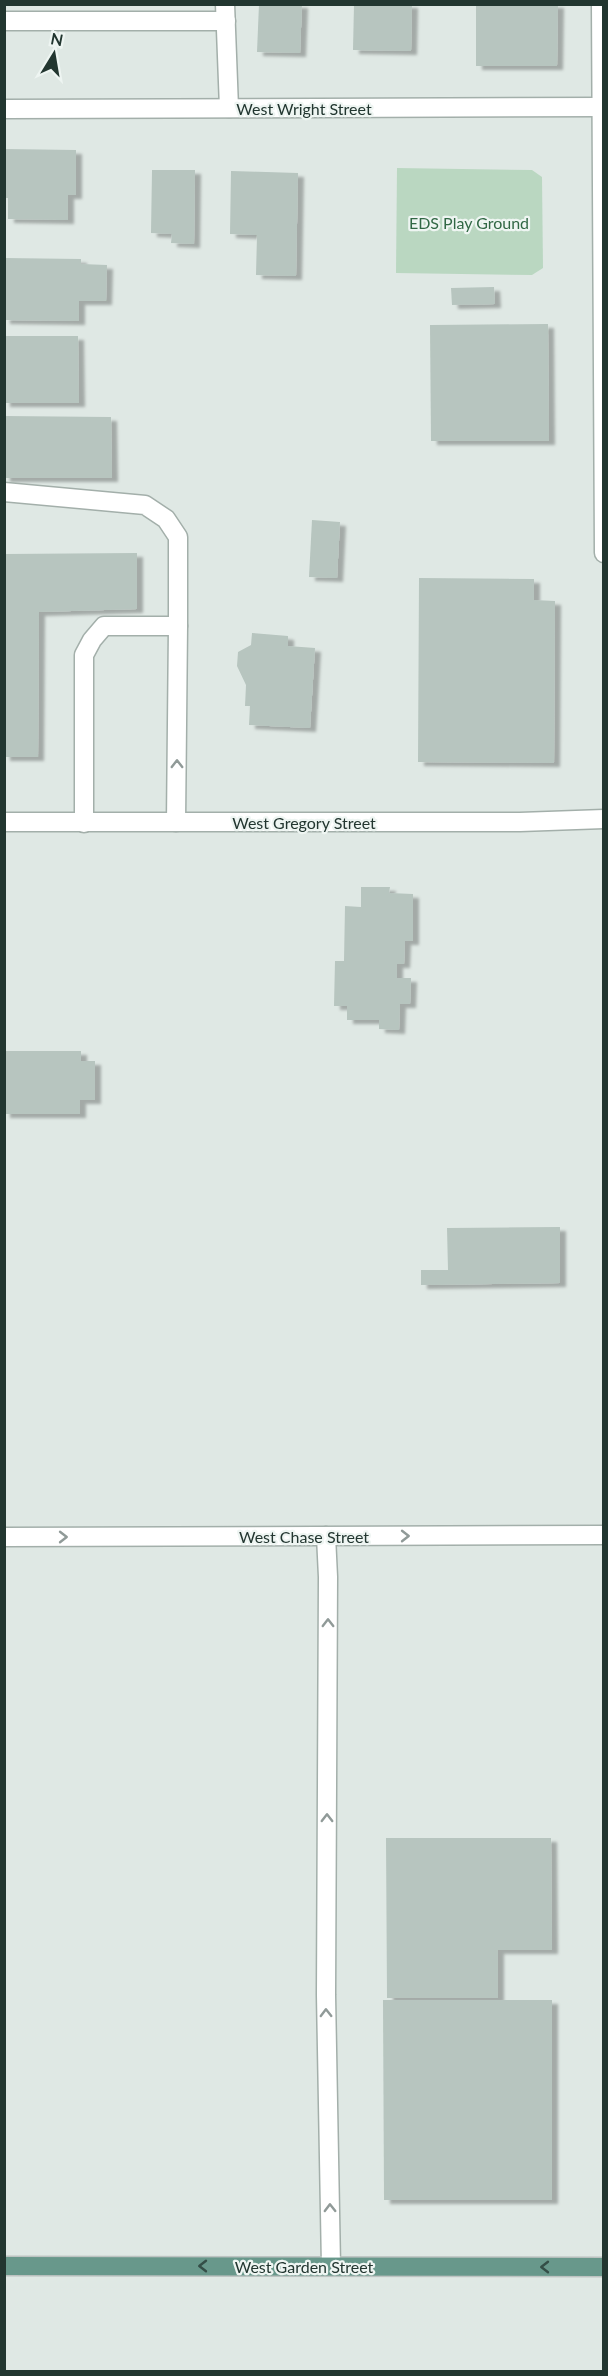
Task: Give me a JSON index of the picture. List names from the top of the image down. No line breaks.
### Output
{"streets":{"main road":["West Garden Street"],"street":["West Wright Street","West Gregory Street","West Chase Street"]},"one_way":["West Chase Street","West Garden Street"],"parks":["EDS Play Ground"],"north":"top"}
